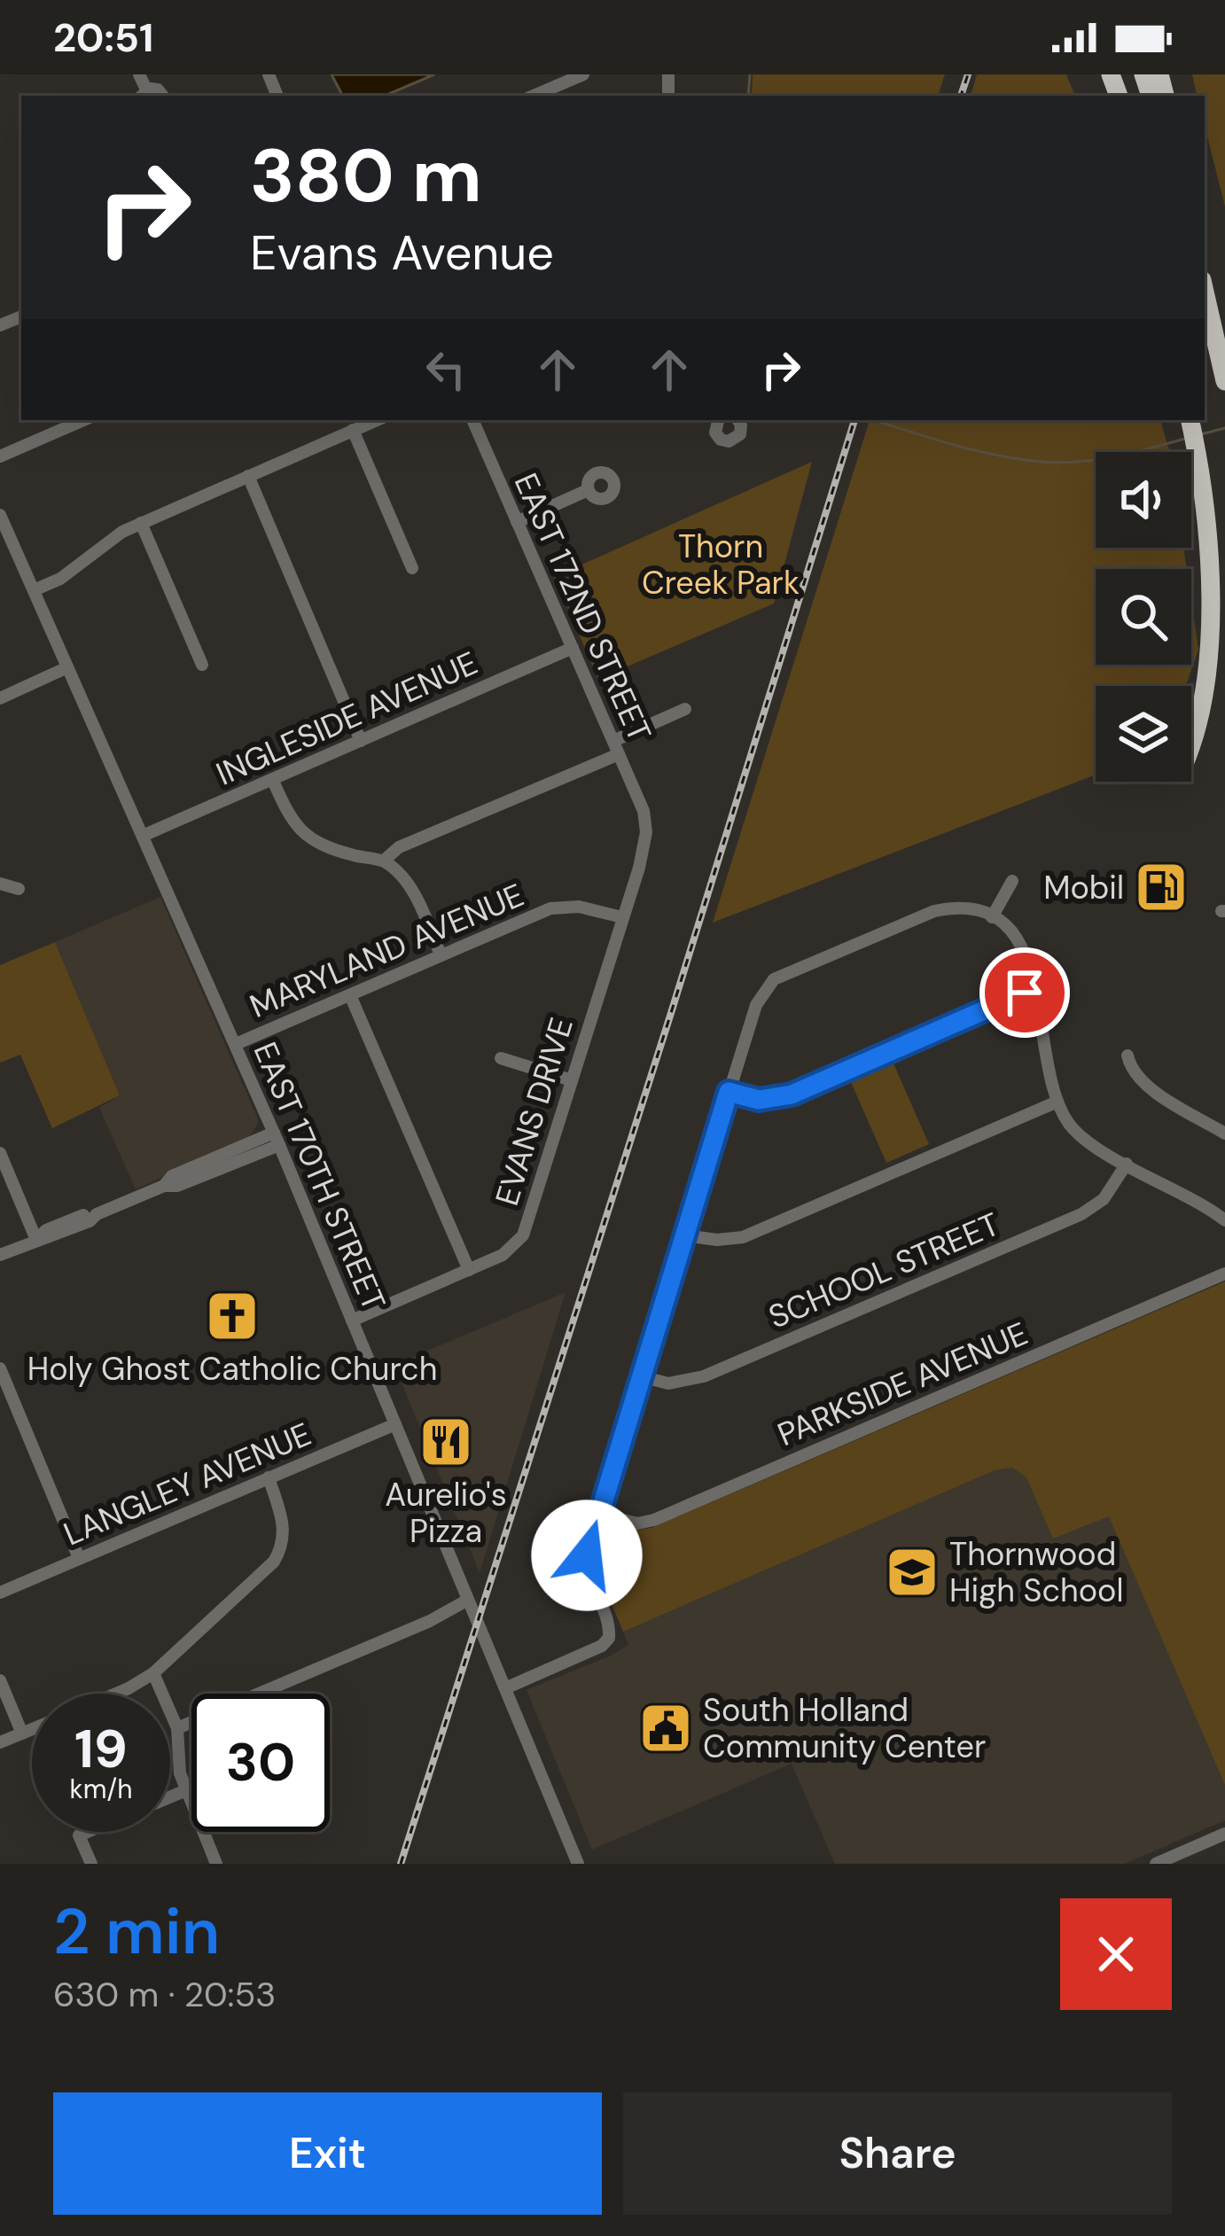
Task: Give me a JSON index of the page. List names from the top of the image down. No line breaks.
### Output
{"streets":{"street":["EAST 172ND STREET","INGLESIDE AVENUE","MARYLAND AVENUE","EVANS DRIVE","EAST 170TH STREET","SCHOOL STREET","PARKSIDE AVENUE","LANGLEY AVENUE"]},"crossings":[["EAST 172ND STREET","INGLESIDE AVENUE"],["EAST 172ND STREET","EVANS DRIVE"],["INGLESIDE AVENUE","EAST 170TH STREET"],["MARYLAND AVENUE","EVANS DRIVE"],["MARYLAND AVENUE","EAST 170TH STREET"],["EVANS DRIVE","EAST 170TH STREET"],["EAST 170TH STREET","LANGLEY AVENUE"]],"parks":["Thorn Creek Park"],"places":{"fuel station":["Mobil"],"church":["Holy Ghost Catholic Church"],"restaurant":["Aurelio's Pizza"],"school or university":["Thornwood High School"],"public building":["South Holland Community Center"]},"page":{"status":"20:51","turn":["380 m","Evans Avenue"],"speed":"19 km/h","limit":"30","heading":["2 min","630 m · 20:53"],"buttons":["Exit","Share"]}}
